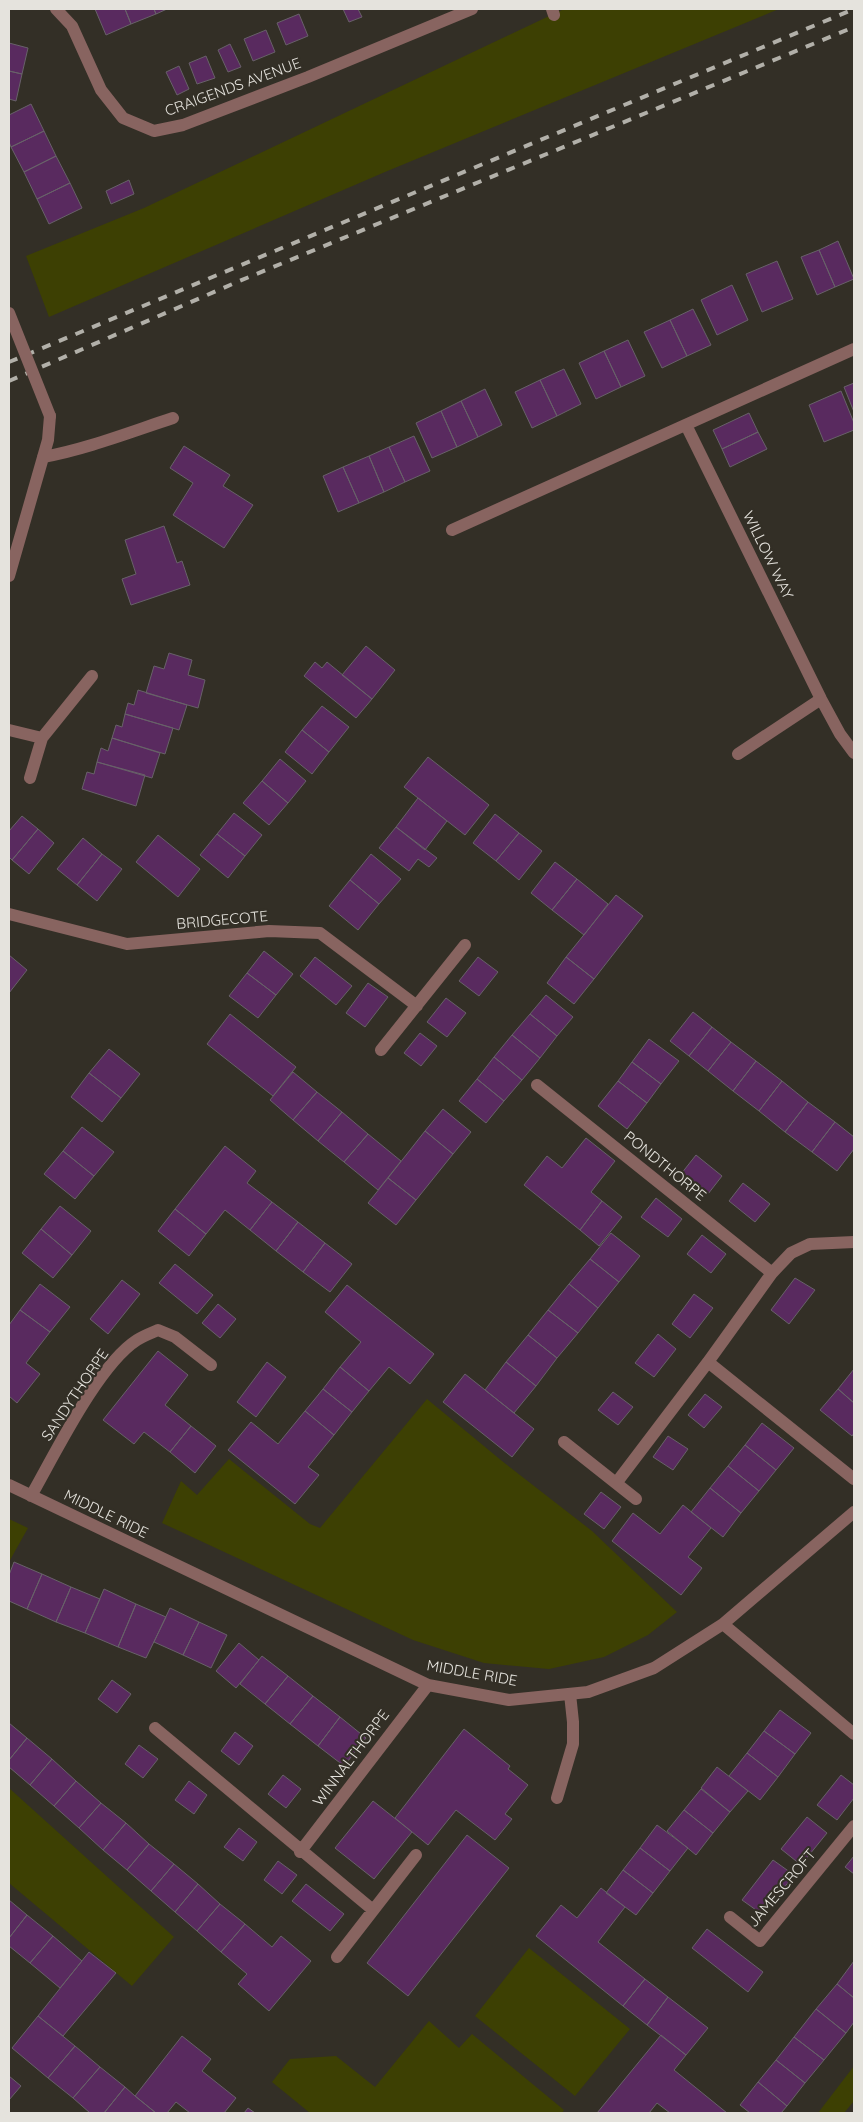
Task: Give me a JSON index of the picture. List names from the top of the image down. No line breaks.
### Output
{"streets":{"street":["CRAIGENDS AVENUE","WILLOW WAY","BRIDGECOTE","PONDTHORPE","SANDYTHORPE","MIDDLE RIDE","WINNALTHORPE","JAMESCROFT"]},"crossings":[["SANDYTHORPE","MIDDLE RIDE"],["MIDDLE RIDE","WINNALTHORPE"]]}
